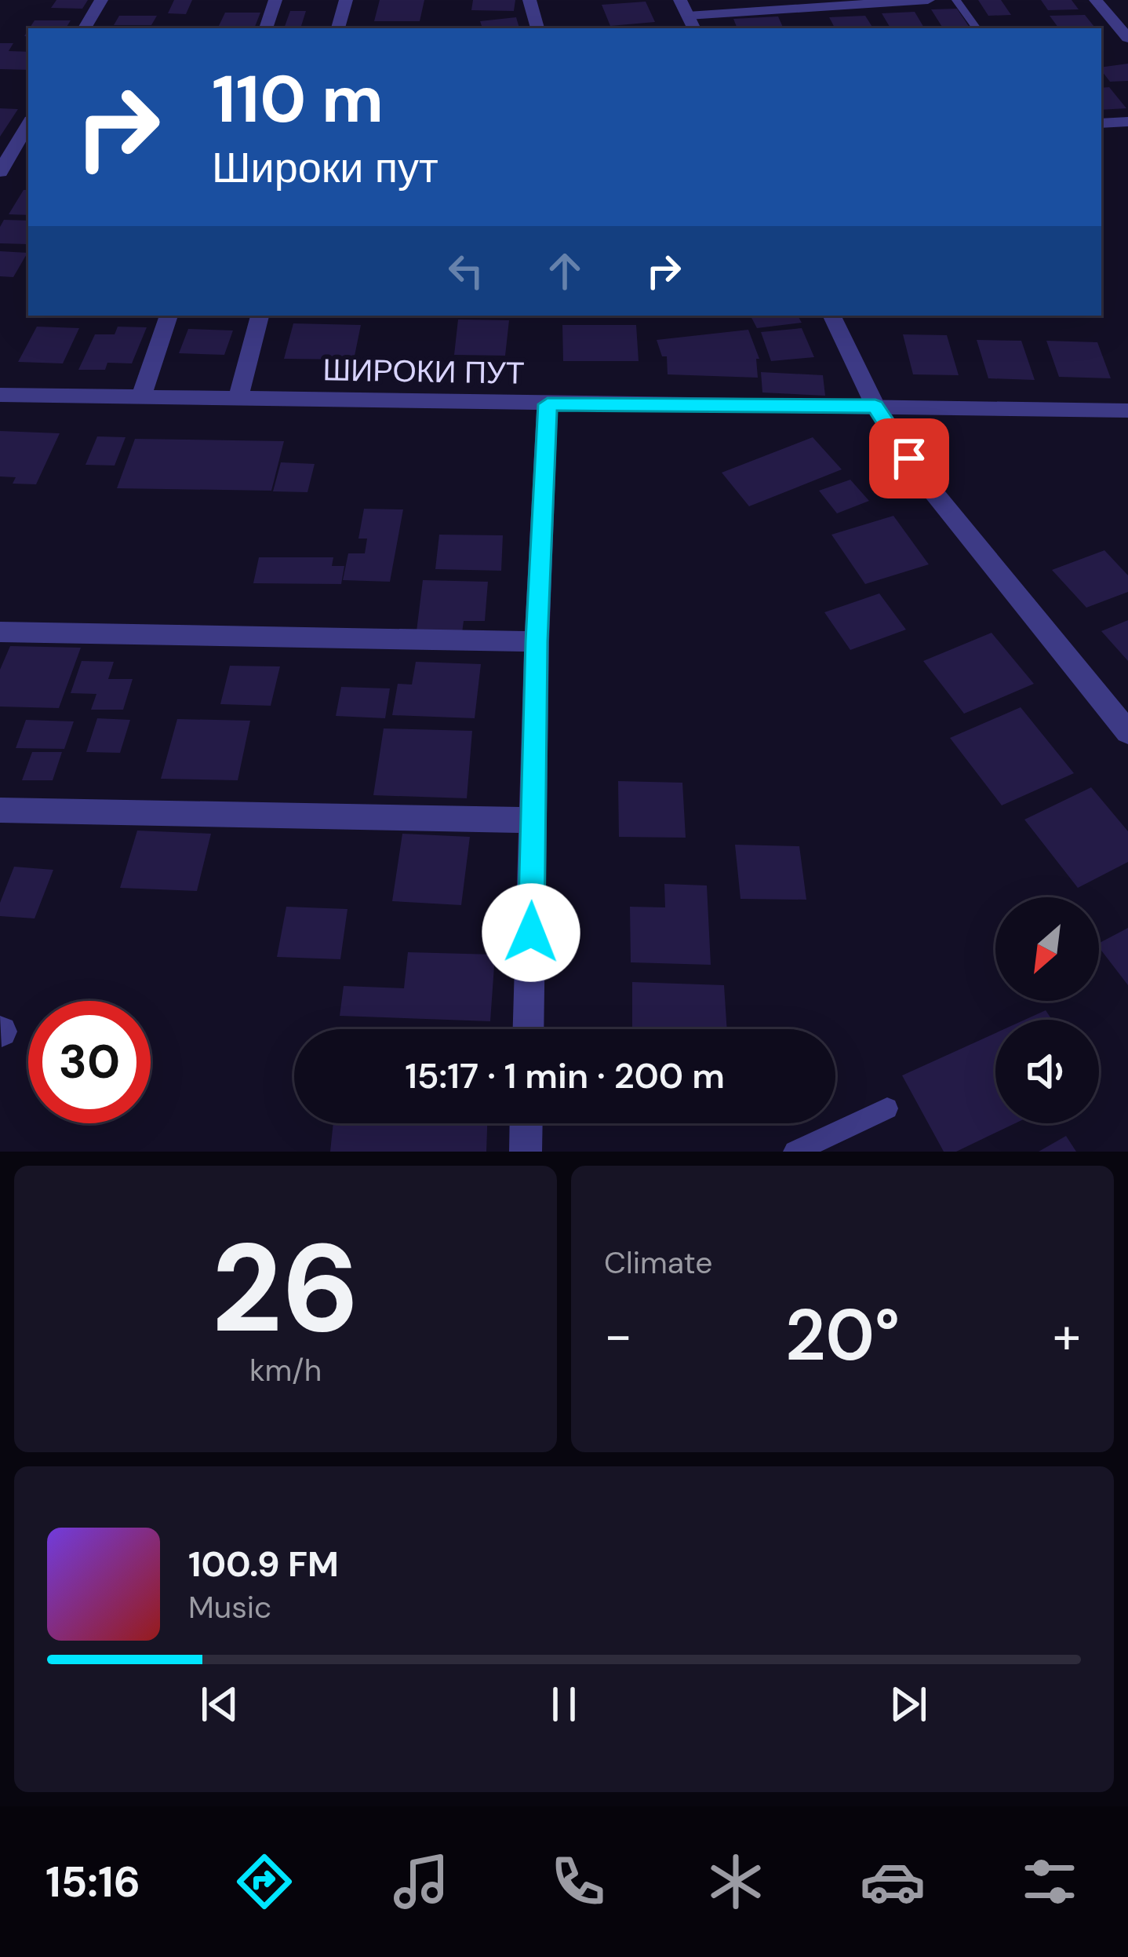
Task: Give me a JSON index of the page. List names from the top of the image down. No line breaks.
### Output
{"streets":{"street":["ШИРОКИ ПУТ"]},"north":"bottom left","page":{"turn":["110 m","Широки пут"],"limit":"30","trip":"15:17 · 1 min · 200 m","tile":[["26","km/h"],"Climate"],"heat":["−","20°","+"],"song":["100.9 FM","Music"],"tabs":"15:16"}}
